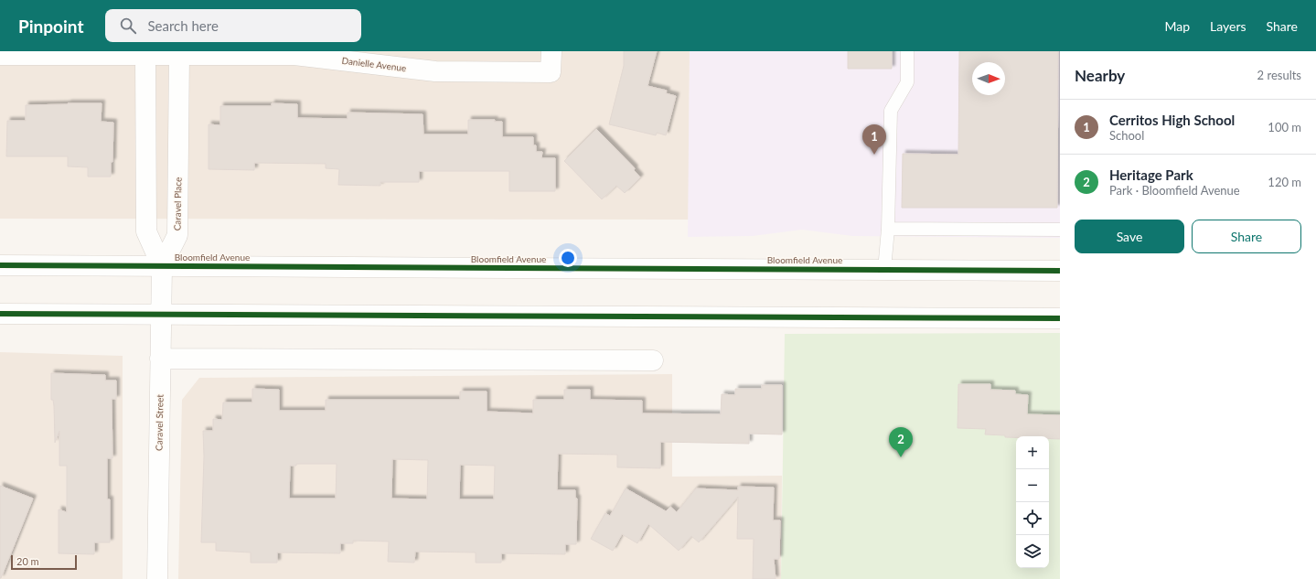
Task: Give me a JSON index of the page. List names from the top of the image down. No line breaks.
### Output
{"streets":{"street":["Danielle Avenue","Caravel Place","Bloomfield Avenue","Caravel Street"]},"crossings":[["Danielle Avenue","Caravel Place"],["Caravel Place","Bloomfield Avenue"],["Caravel Place","Caravel Street"],["Bloomfield Avenue","Caravel Street"]],"scale_bar":"20 m","north":"right","page":{"header":"Pinpoint","search":"Search here","nav":["Map","Layers","Share"],"heading":["Nearby","2 results"],"list":[{"mark":"1","name":"Cerritos High School","note":"School","value":"100 m"},{"mark":"2","name":"Heritage Park","note":"Park · Bloomfield Avenue","value":"120 m"}],"pins":["1","2"],"buttons":["Save","Share"],"map_buttons":["+","−"],"scale":"20 m"}}
